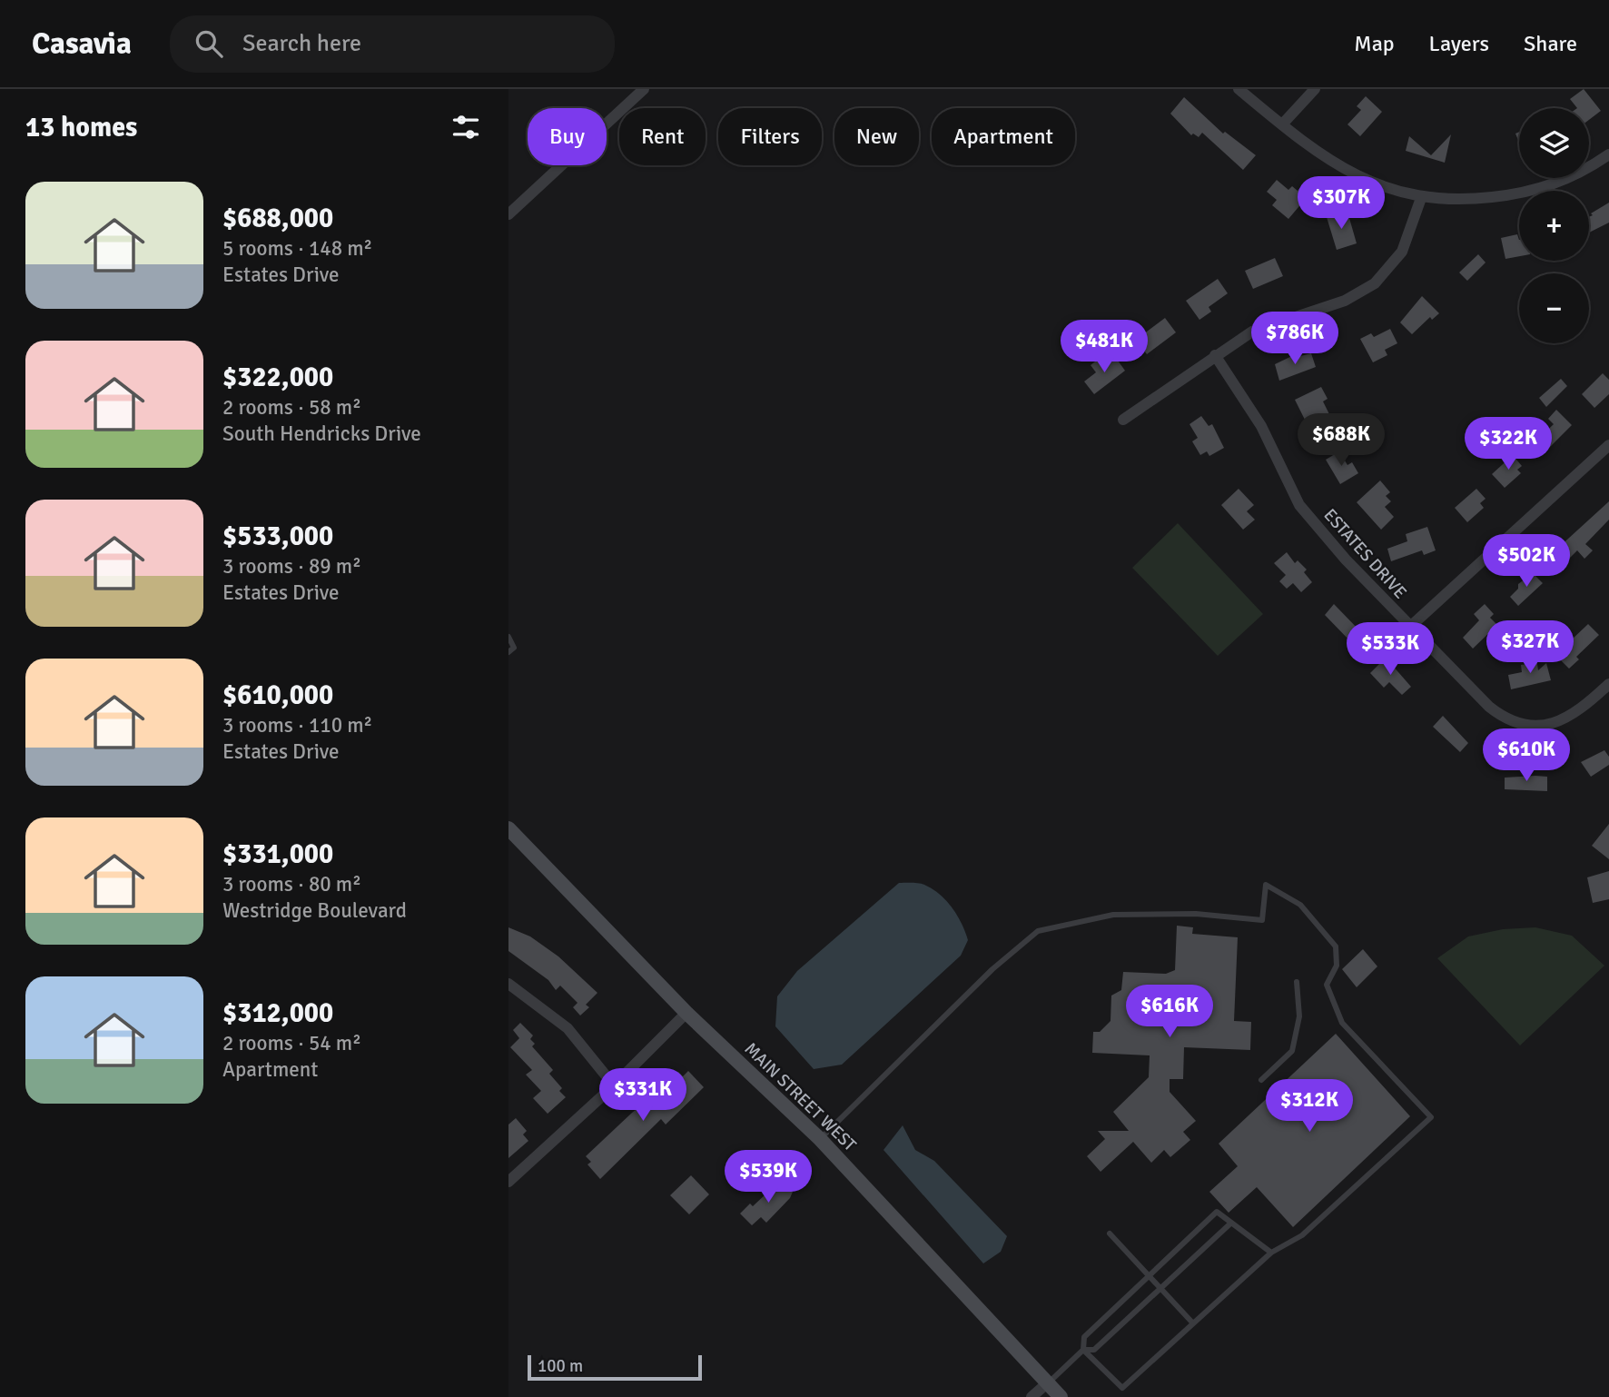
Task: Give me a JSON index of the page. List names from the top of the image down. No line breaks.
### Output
{"streets":{"main road":["MAIN STREET WEST"],"street":["ESTATES DRIVE"]},"scale_bar":"100 m","page":{"header":"Casavia","search":"Search here","nav":["Map","Layers","Share"],"heading":"13 homes","map_buttons":["+","−"],"chip":["Buy","Rent","Filters","New","Apartment"],"list":[{"name":"$688,000","note":"5 rooms · 148 m² · Estates Drive"},{"name":"$322,000","note":"2 rooms · 58 m² · South Hendricks Drive"},{"name":"$533,000","note":"3 rooms · 89 m² · Estates Drive"},{"name":"$610,000","note":"3 rooms · 110 m² · Estates Drive"},{"name":"$331,000","note":"3 rooms · 80 m² · Westridge Boulevard"},{"name":"$312,000","note":"2 rooms · 54 m² · Apartment"}],"price":["$307K","$786K","$481K","$688K","$322K","$502K","$327K","$533K","$610K","$616K","$331K","$312K","$539K"],"scale":"100 m"}}
